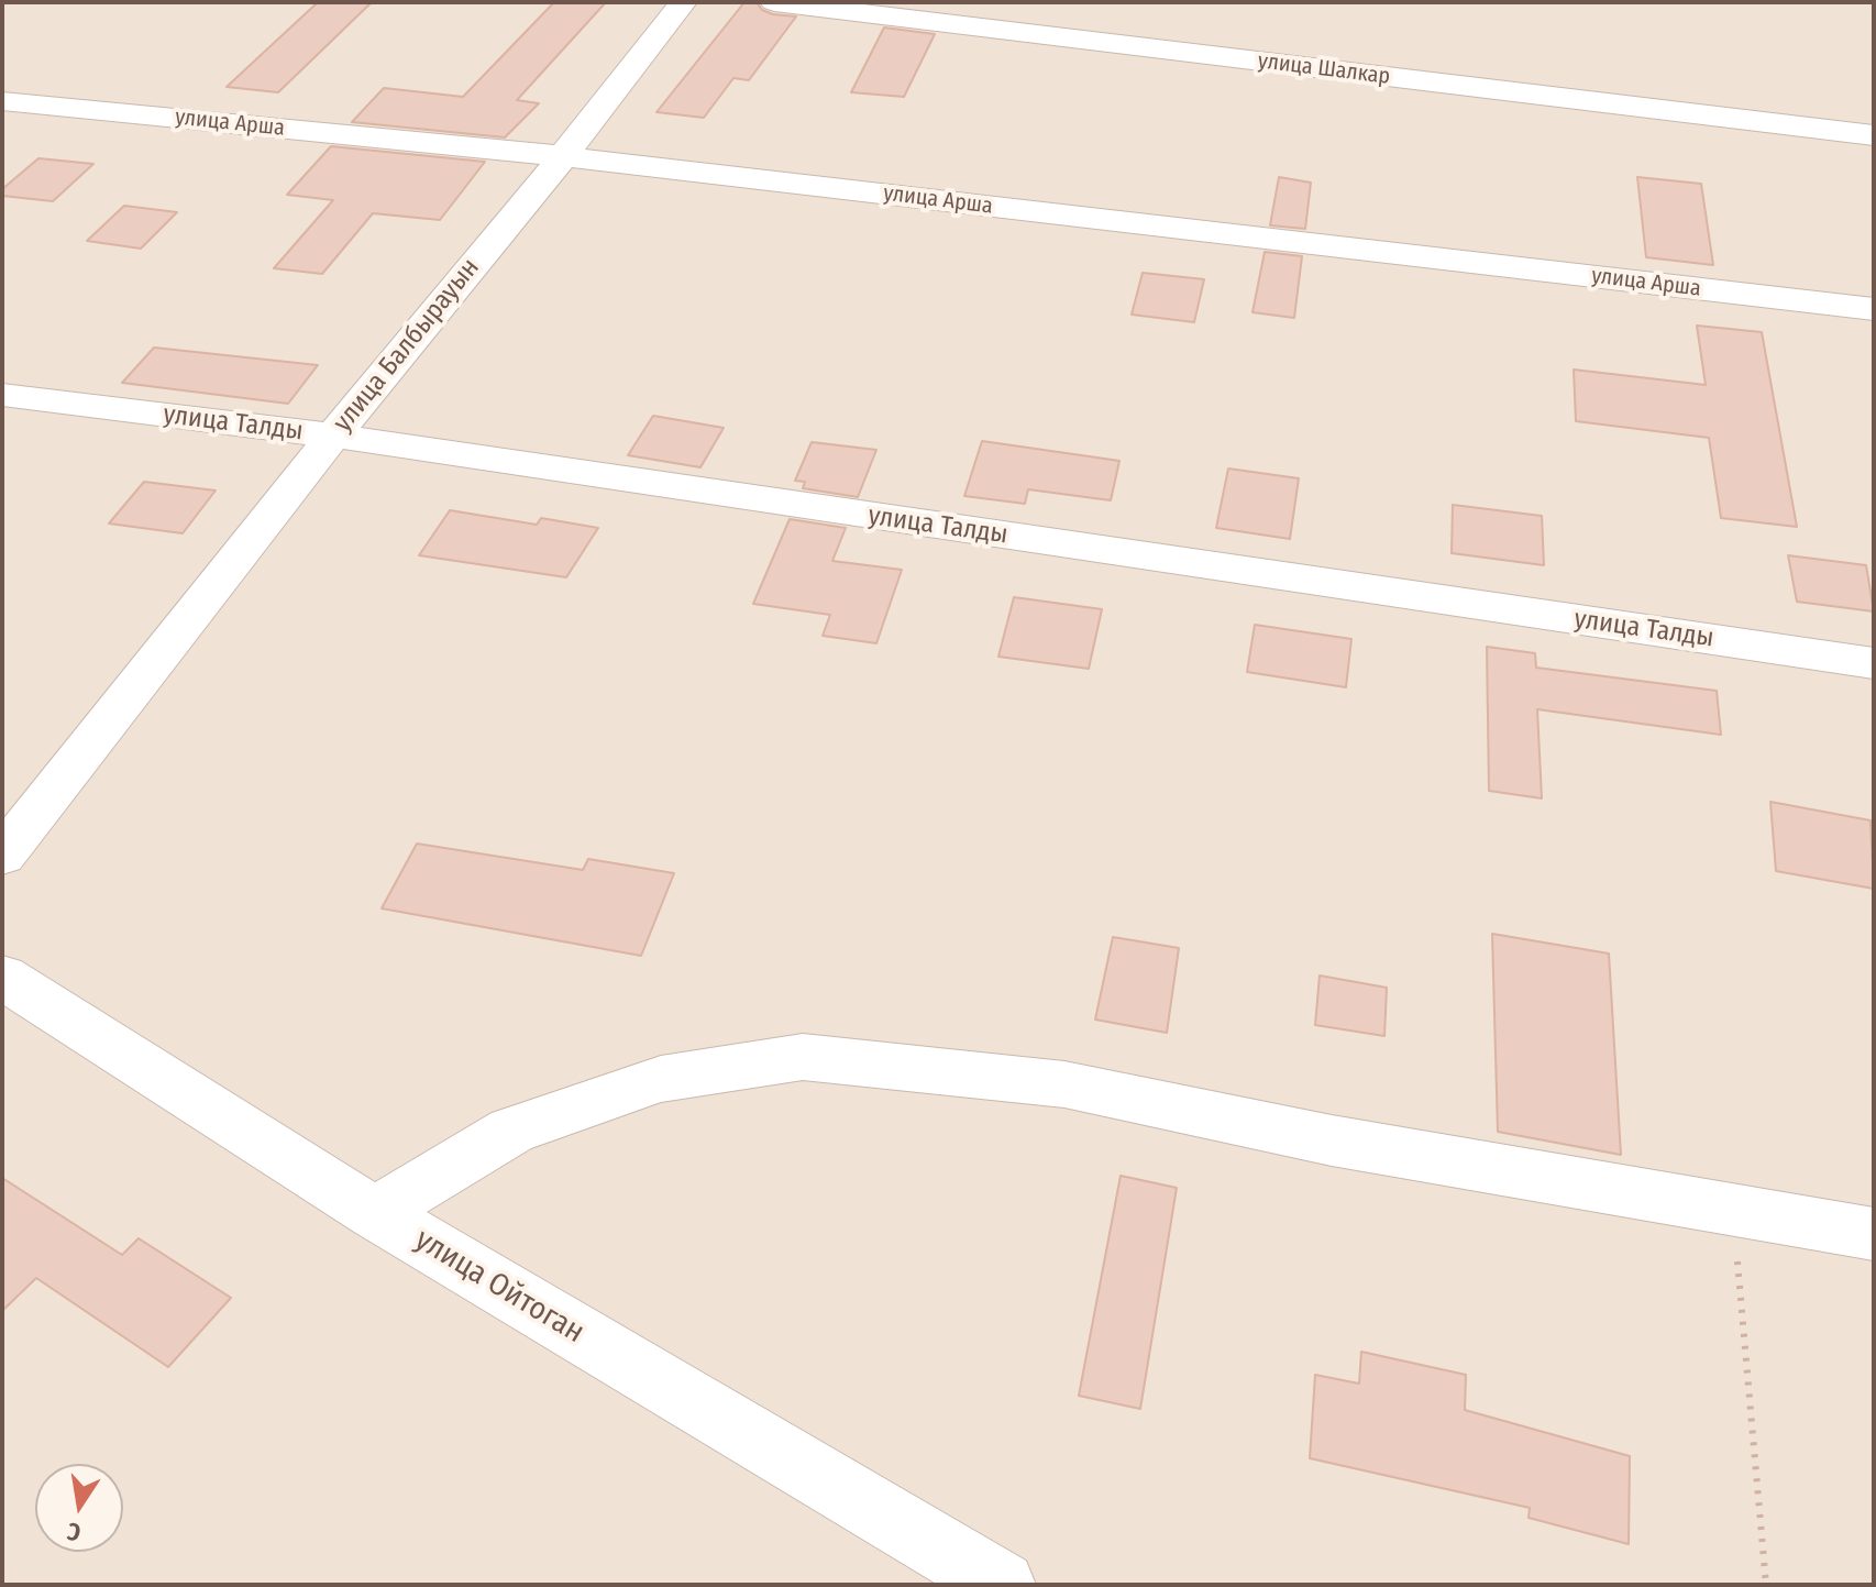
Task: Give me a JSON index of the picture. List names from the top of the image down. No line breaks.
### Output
{"streets":{"street":["улица Шалкар","улица Арша","улица Балбырауын","улица Талды","улица Ойтоган"]},"crossings":[["улица Арша","улица Балбырауын"],["улица Балбырауын","улица Талды"]],"north":"bottom"}
